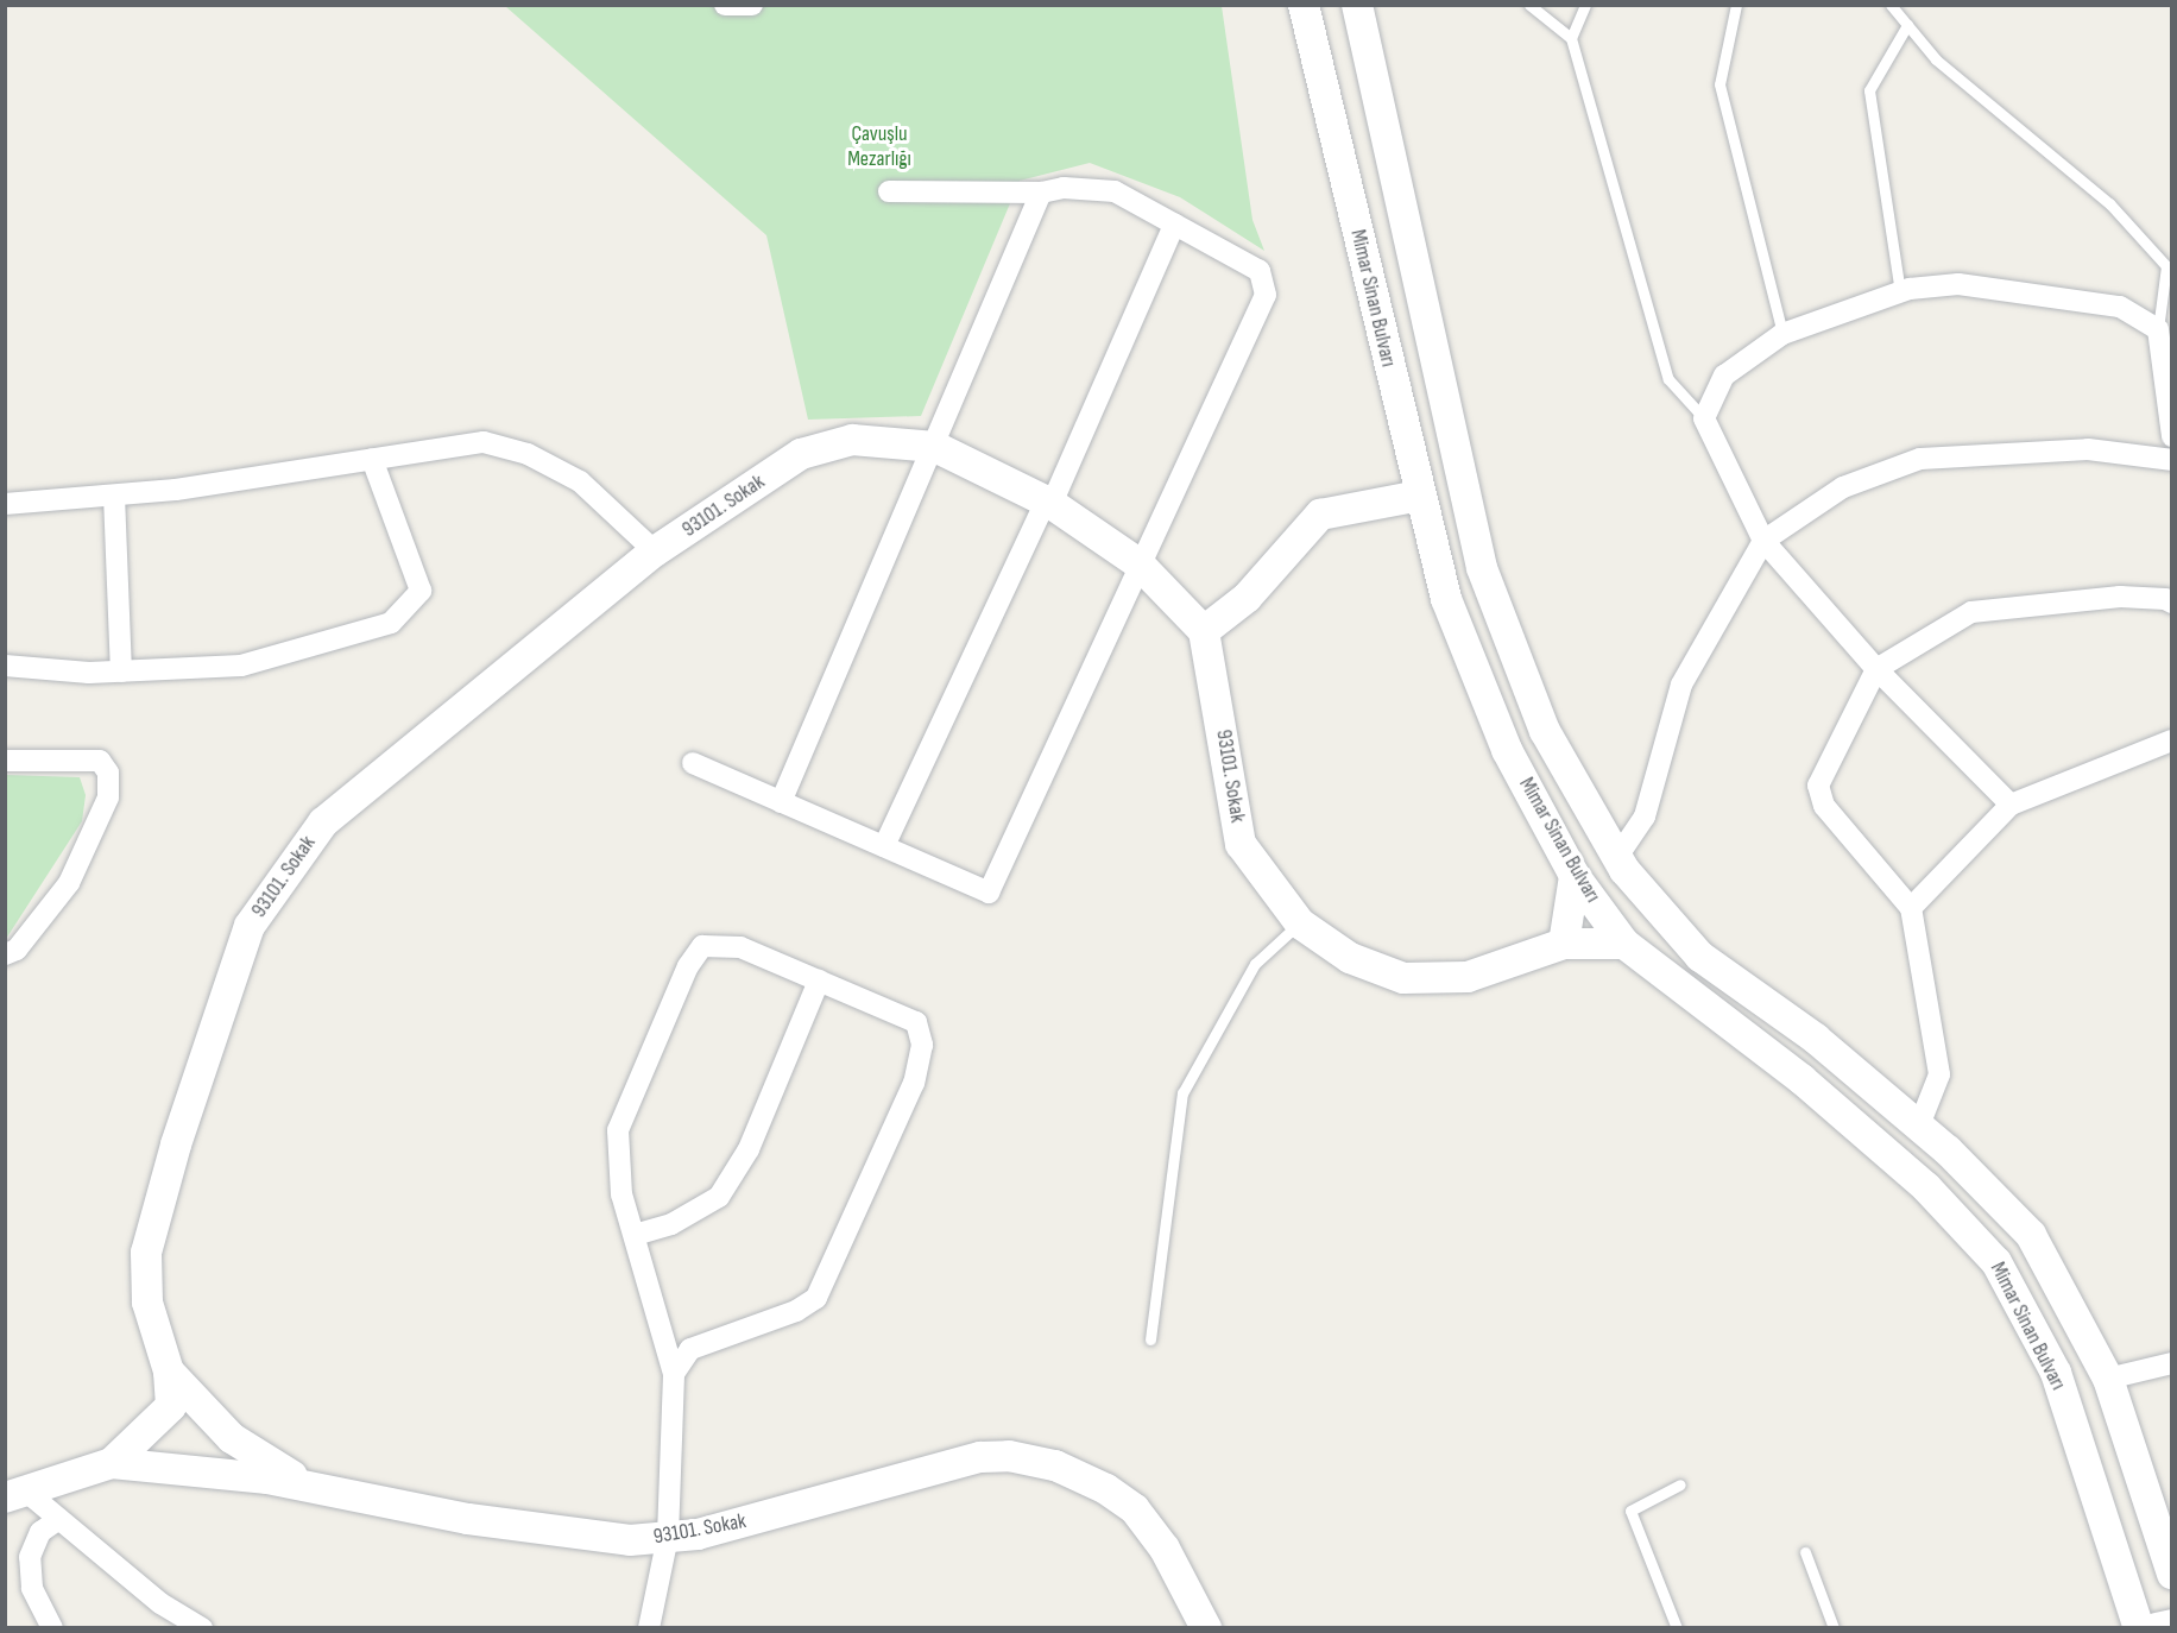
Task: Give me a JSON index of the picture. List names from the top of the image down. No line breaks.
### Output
{"streets":{"street":["Mimar Sinan Bulvarı","93101. Sokak"]},"crossings":[["Mimar Sinan Bulvarı","93101. Sokak"]],"parks":["Çavuşlu Mezarlığı"]}
